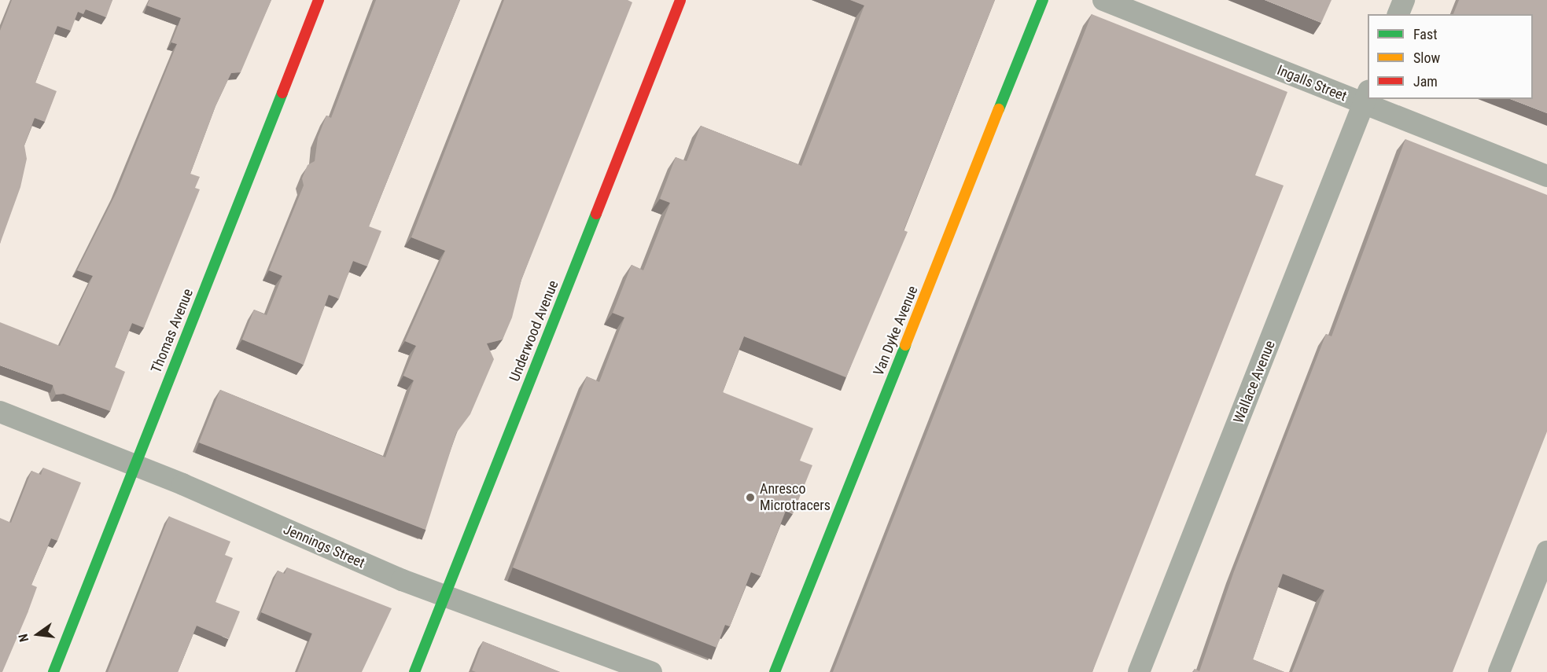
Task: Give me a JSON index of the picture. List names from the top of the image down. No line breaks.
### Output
{"streets":{"street":["Ingalls Street","Thomas Avenue","Underwood Avenue","Van Dyke Avenue","Wallace Avenue","Jennings Street"]},"crossings":[["Ingalls Street","Wallace Avenue"],["Thomas Avenue","Jennings Street"],["Underwood Avenue","Jennings Street"]],"places":["Anresco Microtracers"],"legend":["Fast","Slow","Jam"],"north":"left"}
